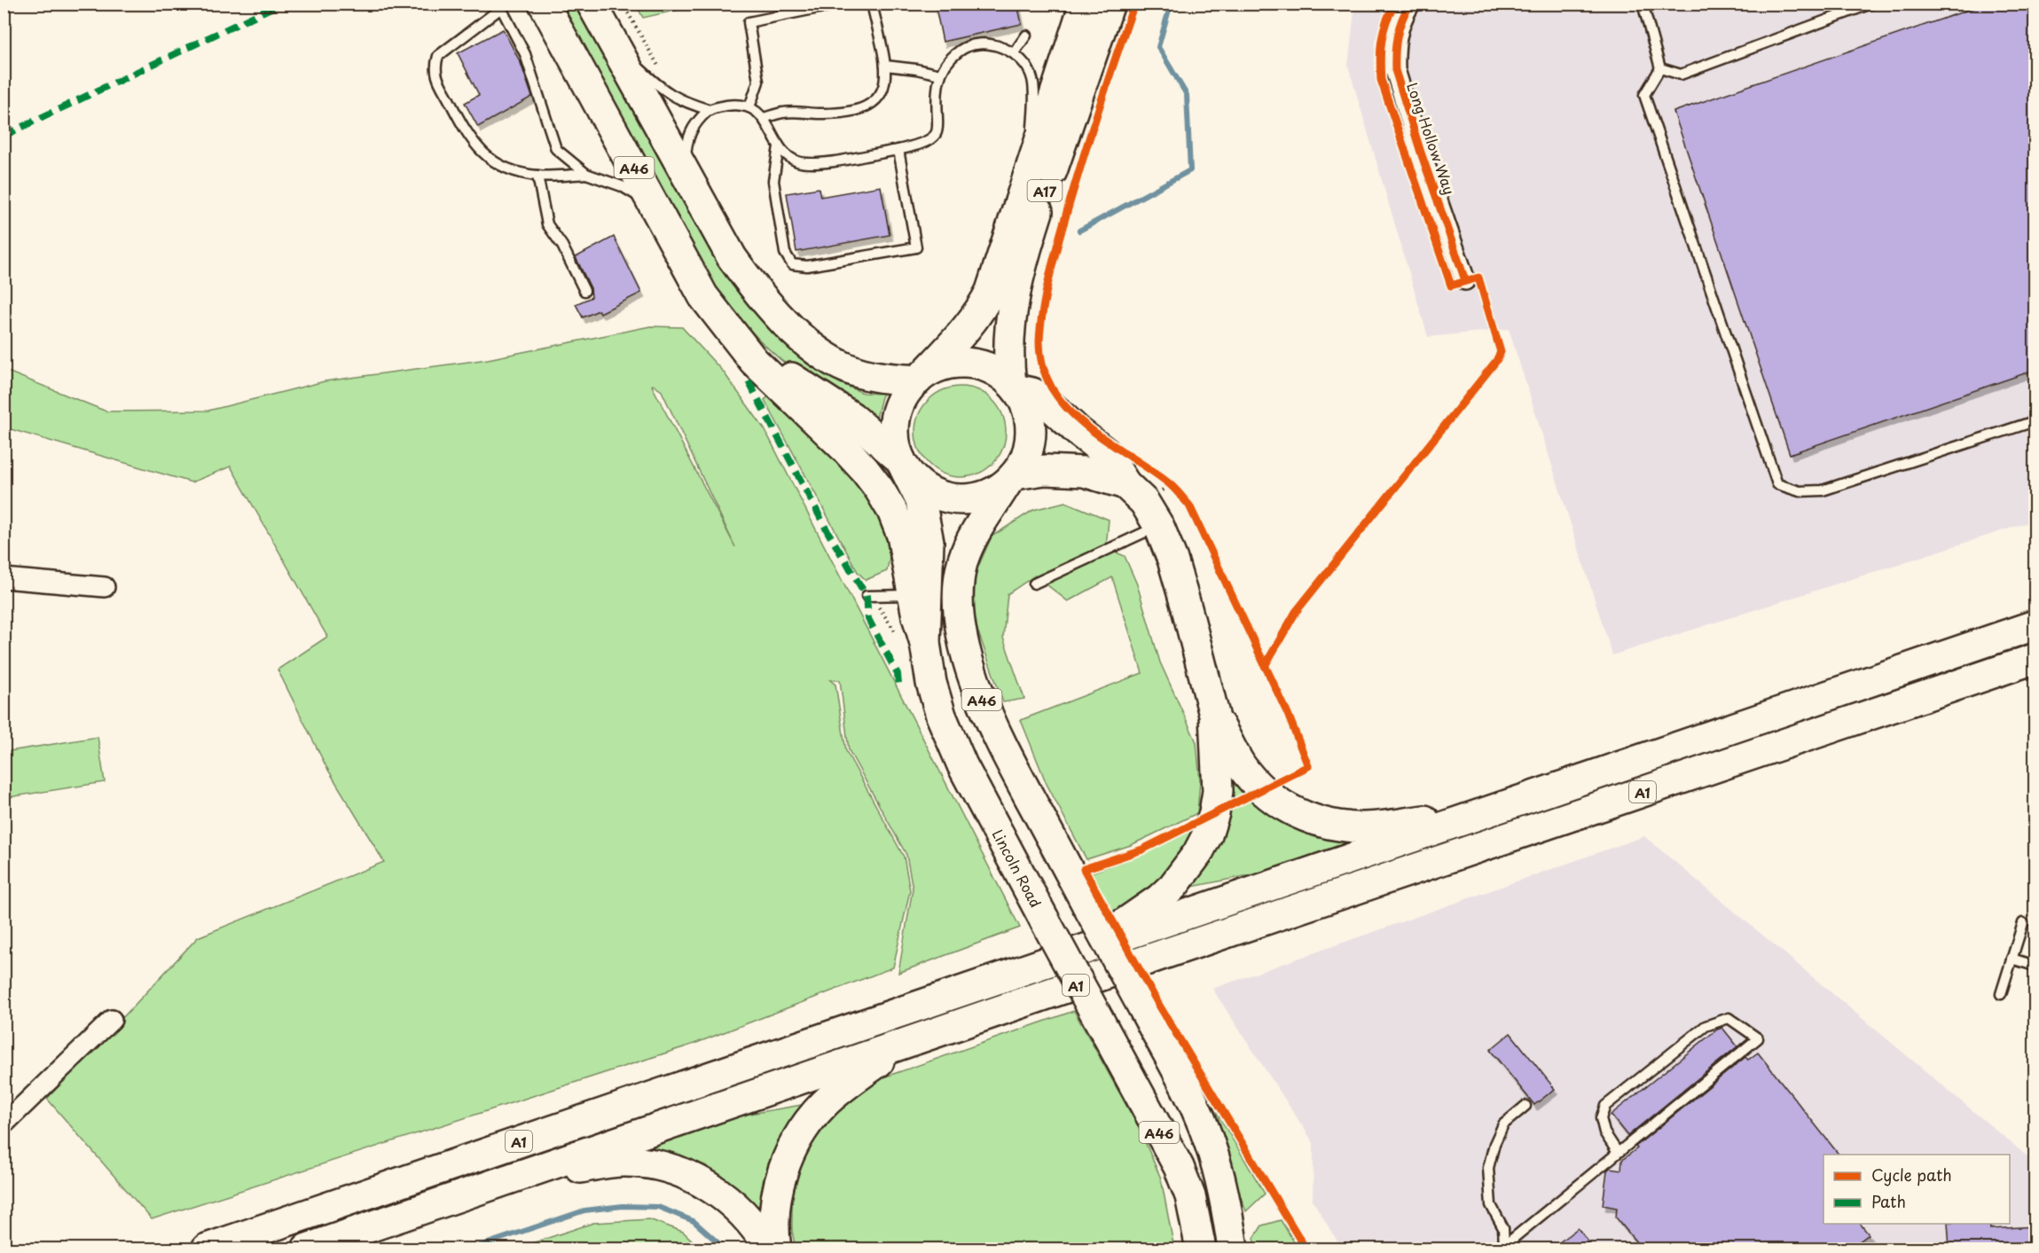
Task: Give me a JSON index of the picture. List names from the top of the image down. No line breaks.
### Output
{"streets":{"highway":["A46","A17","A1","Lincoln Road"],"street":["Long Hollow Way"]},"crossings":[["A46","A17"],["A46","Lincoln Road"],["A17","Lincoln Road"]],"legend":["Cycle path","Path"]}
